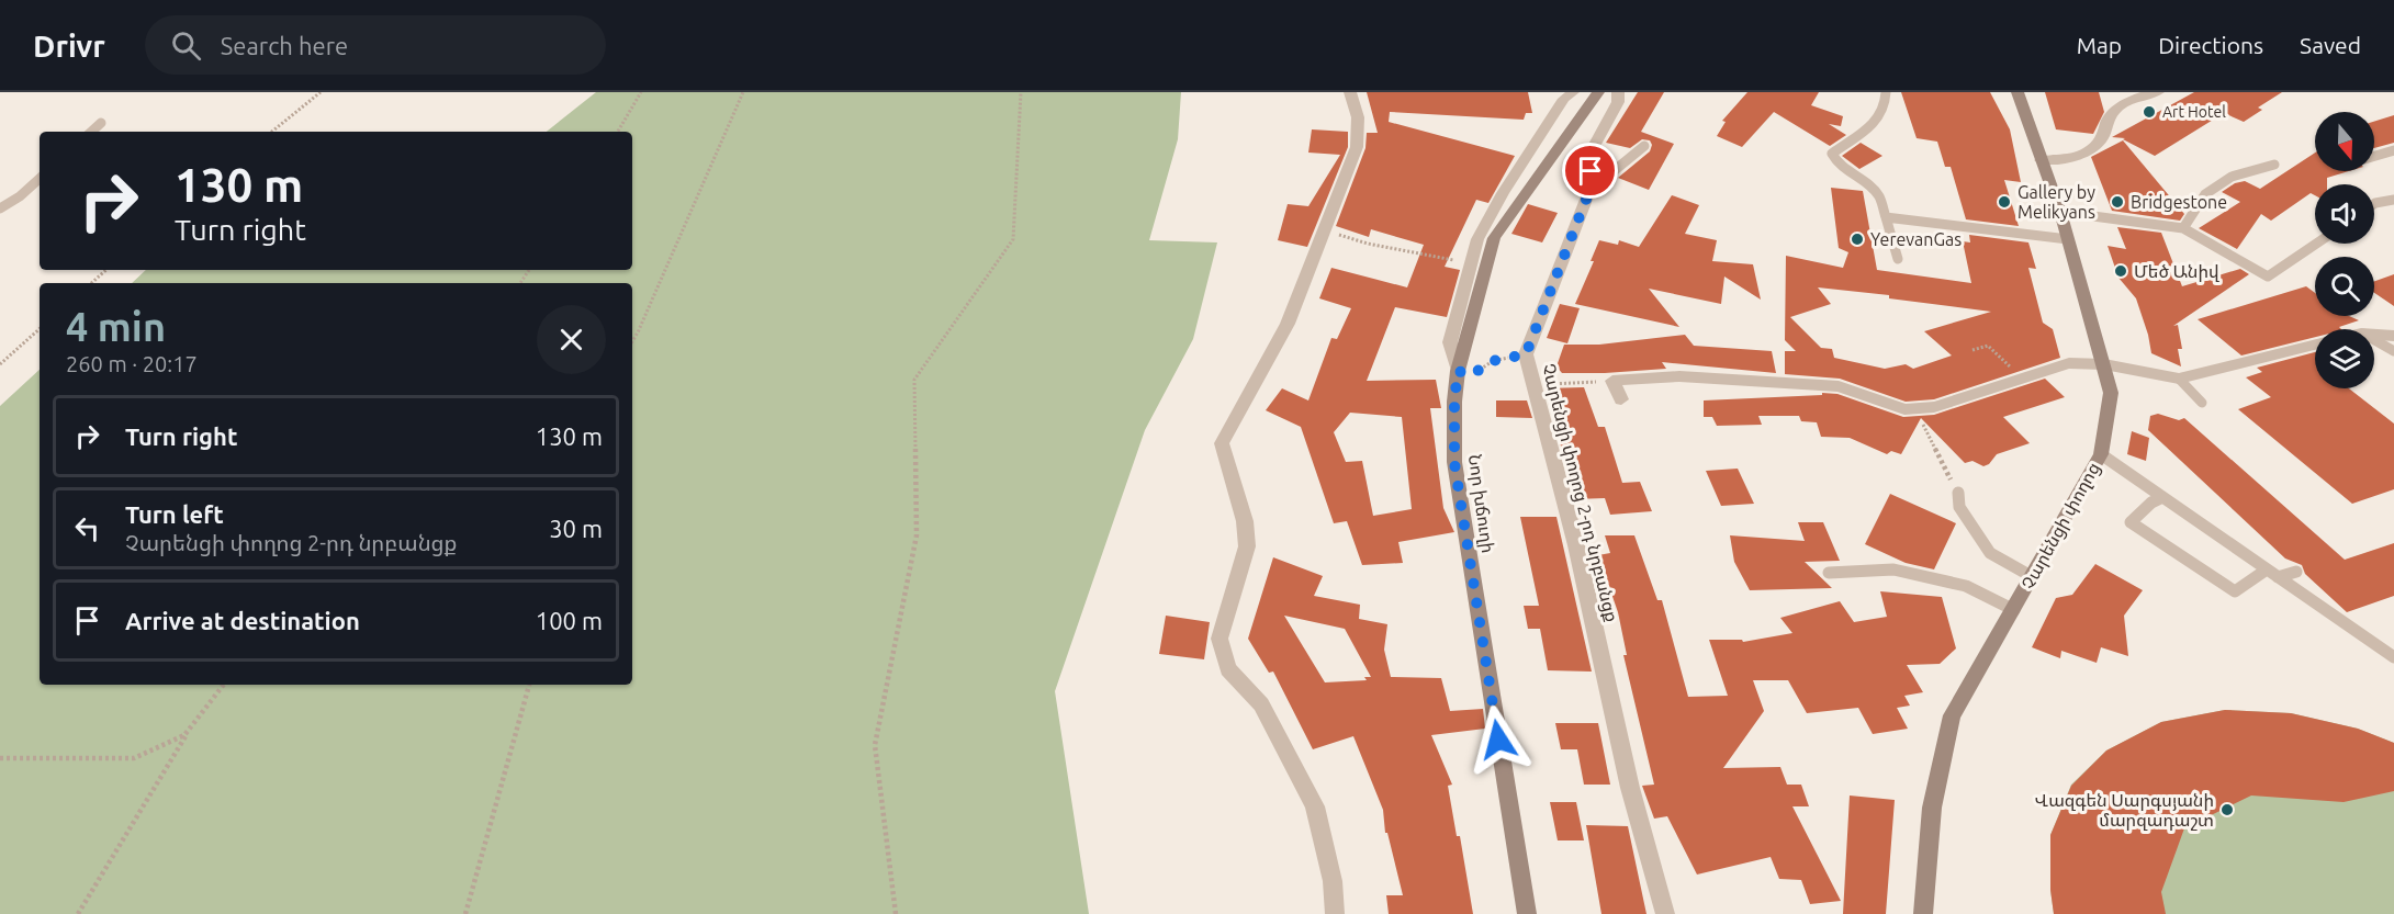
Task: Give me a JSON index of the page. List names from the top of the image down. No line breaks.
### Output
{"streets":{"main road":["Նոր խճուղի","Չարենցի փողոց"],"street":["Չարենցի փողոց 2-րդ նրբանցք"]},"places":["Art Hotel","Gallery by Melikyans","Bridgestone","YerevanGas","Մեծ Անիվ","Վազգեն Սարգսյանի մարզադաշտ"],"north":"bottom","page":{"header":"Drivr","search":"Search here","nav":["Map","Directions","Saved"],"turn":["130 m","Turn right"],"heading":["4 min","260 m · 20:17"],"list":[{"name":"Turn right","value":"130 m"},{"name":"Turn left","note":"Չարենցի փողոց 2-րդ նրբանցք","value":"30 m"},{"name":"Arrive at destination","value":"100 m"}]}}
